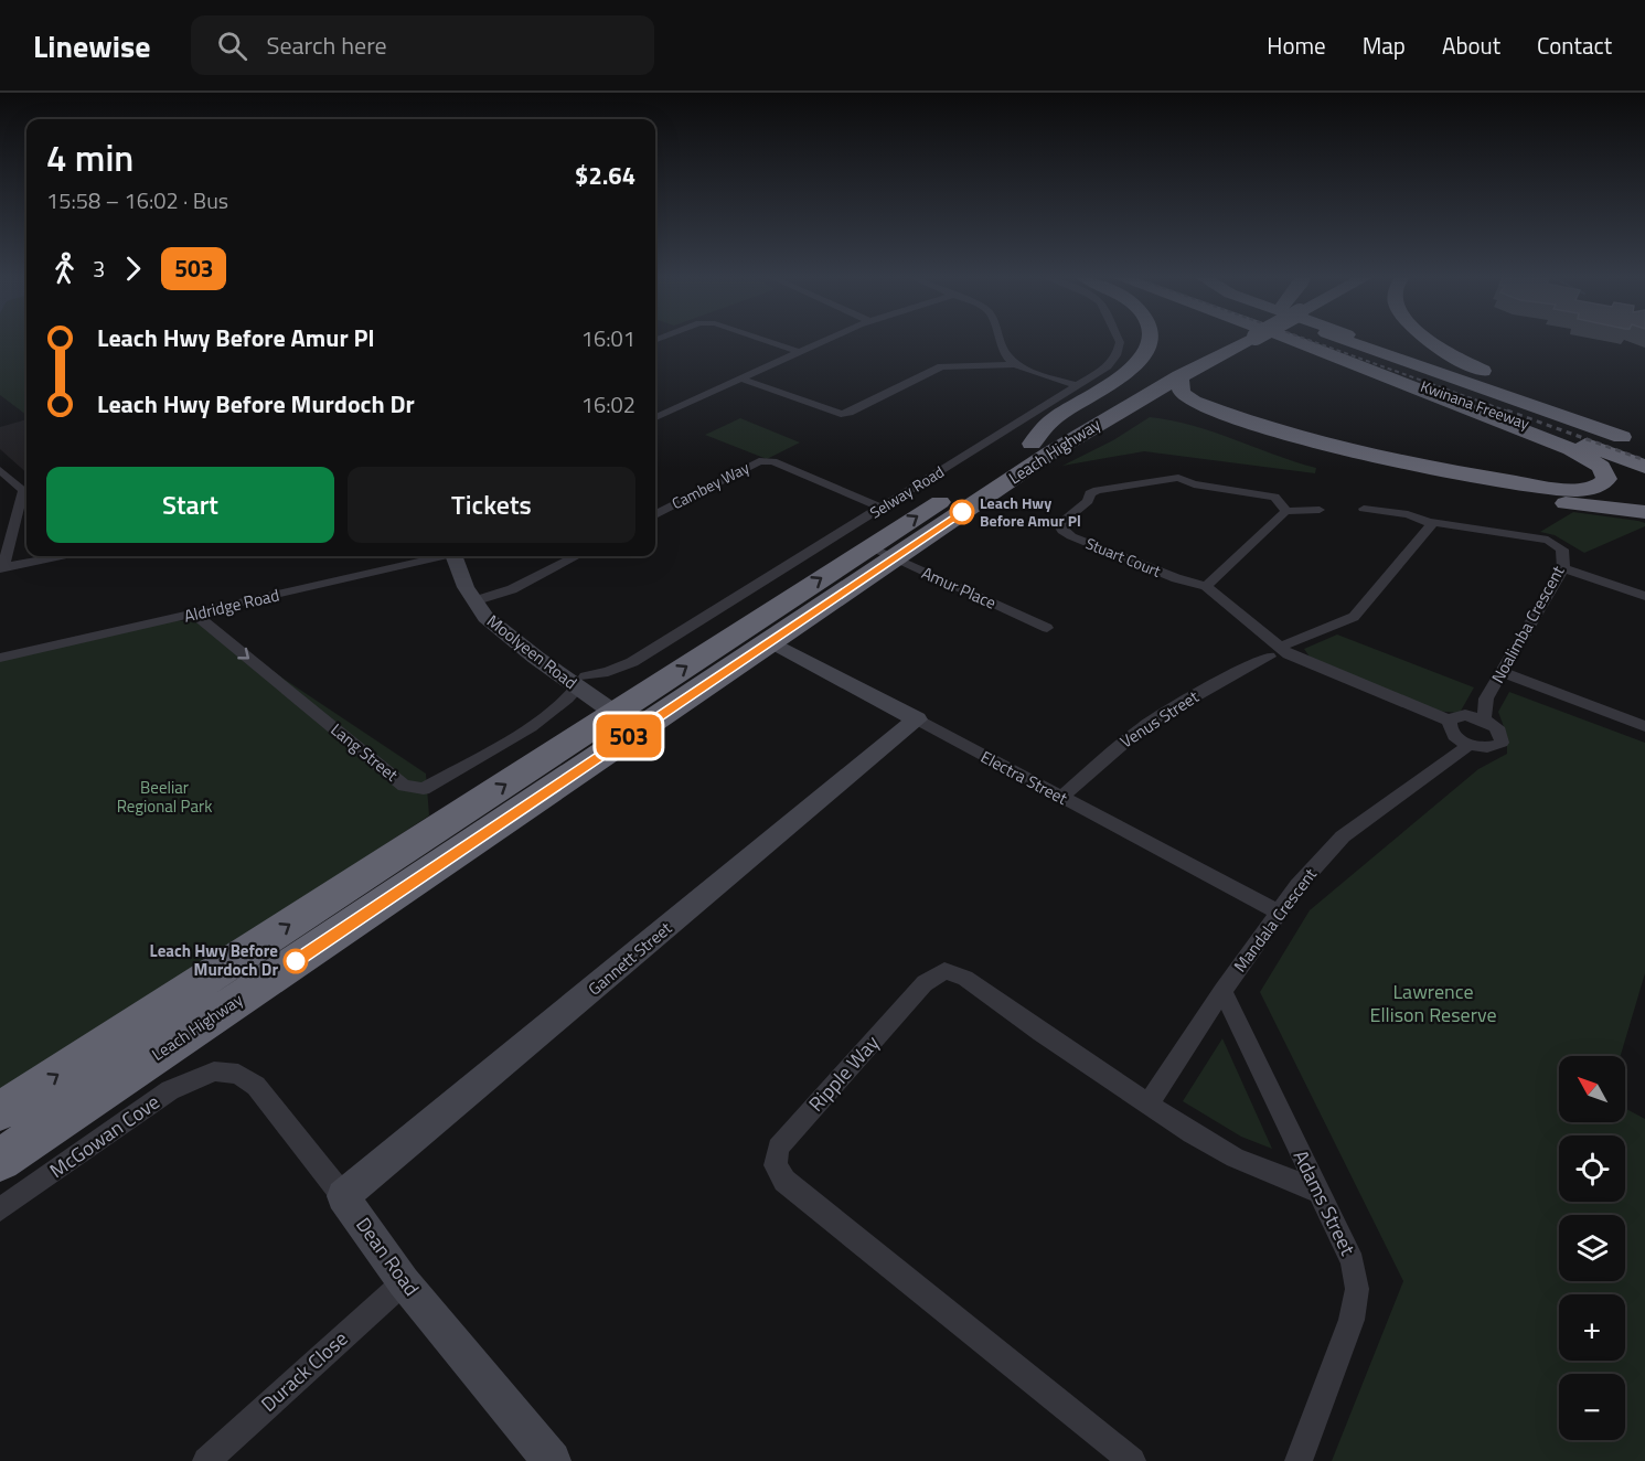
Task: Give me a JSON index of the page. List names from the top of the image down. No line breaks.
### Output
{"streets":{"highway":["Kwinana Freeway","Leach Highway"],"street":["Cambey Way","Selway Road","Stuart Court","Amur Place","Aldridge Road","Noalimba Crescent","Moolyeen Road","Venus Street","Lang Street","Electra Street","Mandala Crescent","Gannett Street","Ripple Way","McGowan Cove","Adams Street","Dean Road","Durack Close"]},"crossings":[["Leach Highway","Amur Place"],["Leach Highway","Moolyeen Road"],["Leach Highway","Electra Street"],["Cambey Way","Selway Road"],["Selway Road","Moolyeen Road"],["Selway Road","Lang Street"],["Aldridge Road","Lang Street"],["Moolyeen Road","Lang Street"],["Venus Street","Electra Street"],["Electra Street","Mandala Crescent"],["Electra Street","Gannett Street"],["Mandala Crescent","Ripple Way"],["Mandala Crescent","Adams Street"],["Gannett Street","Dean Road"],["Ripple Way","Adams Street"],["McGowan Cove","Dean Road"],["Dean Road","Durack Close"]],"one_way":["Lang Street"],"parks":["Beeliar Regional Park","Lawrence Ellison Reserve"],"places":["Leach Hwy Before Amur Pl","Leach Hwy Before Murdoch Dr"],"lines":["bus line 503"],"north":"top left","page":{"header":"Linewise","search":"Search here","nav":["Home","Map","About","Contact"],"on_map":"503","heading":["4 min","15:58 – 16:02 · Bus","$2.64"],"legs":["3","503"],"list":[{"name":"Leach Hwy Before Amur Pl","value":"16:01"},{"name":"Leach Hwy Before Murdoch Dr","value":"16:02"}],"buttons":["Start","Tickets"],"map_buttons":["+","−"]}}
